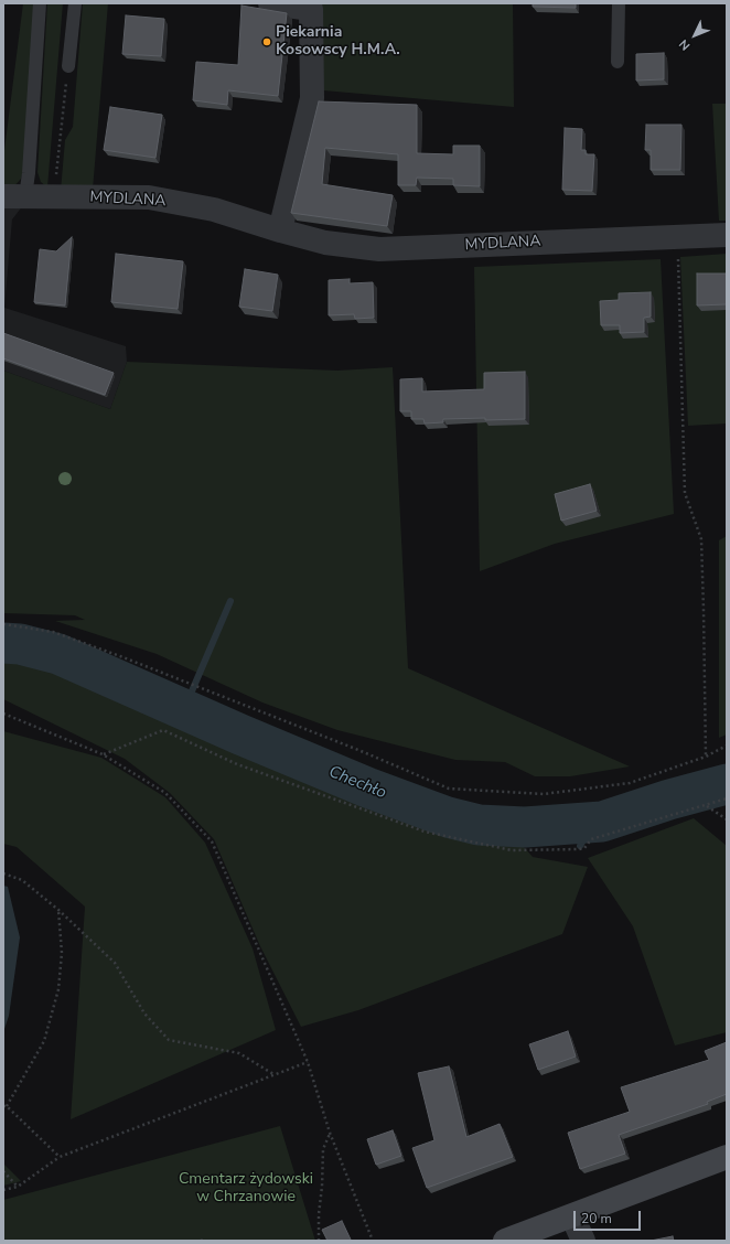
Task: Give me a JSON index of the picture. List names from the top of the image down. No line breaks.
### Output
{"streets":{"street":["MYDLANA"]},"water":["Chechło"],"parks":["Cmentarz żydowski w Chrzanowie"],"places":["Piekarnia Kosowscy H.M.A."],"scale_bar":"20 m","north":"bottom left"}
